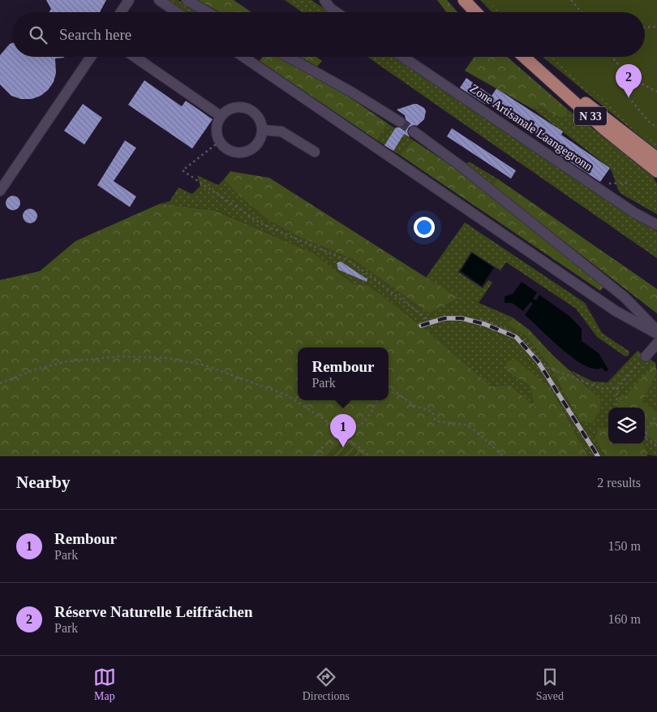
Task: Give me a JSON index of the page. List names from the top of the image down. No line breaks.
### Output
{"streets":{"main road":["N 33"],"lane":["Zone Artisanale Laangegronn"]},"page":{"search":"Search here","pins":["2","1"],"popup":["Rembour","Park"],"heading":["Nearby","2 results"],"list":[{"mark":"1","name":"Rembour","note":"Park","value":"150 m"},{"mark":"2","name":"Réserve Naturelle Leiffrächen","note":"Park","value":"160 m"}],"nav":["Map","Directions","Saved"]}}
